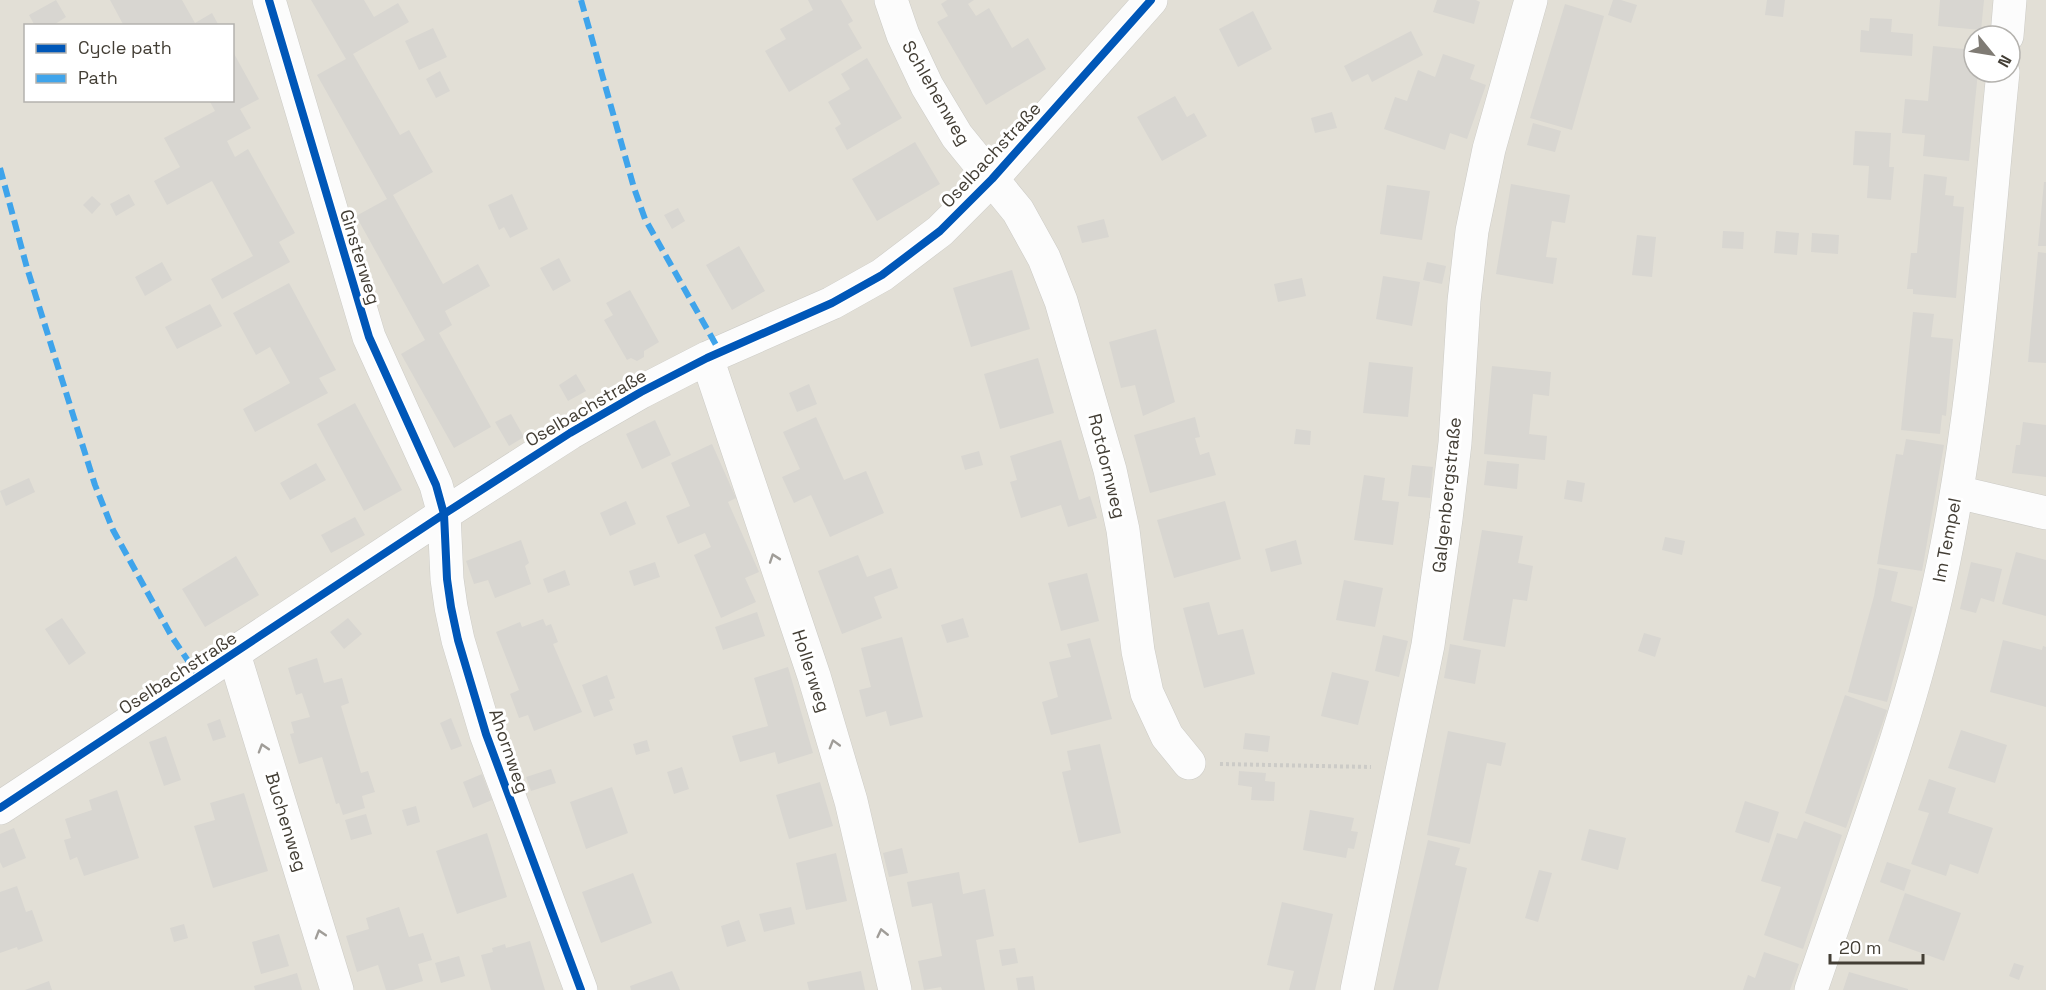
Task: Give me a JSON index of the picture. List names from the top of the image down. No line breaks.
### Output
{"streets":{"street":["Schlehenweg","Oselbachstraße","Ginsterweg","Rotdornweg","Galgenbergstraße","Im Tempel","Hollerweg","Ahornweg","Buchenweg"]},"crossings":[["Schlehenweg","Oselbachstraße"],["Schlehenweg","Rotdornweg"],["Oselbachstraße","Ginsterweg"],["Oselbachstraße","Rotdornweg"],["Oselbachstraße","Hollerweg"],["Oselbachstraße","Ahornweg"],["Oselbachstraße","Buchenweg"],["Ginsterweg","Ahornweg"]],"one_way":["Hollerweg","Buchenweg"],"legend":["Cycle path","Path"],"scale_bar":"20 m","north":"bottom right"}
